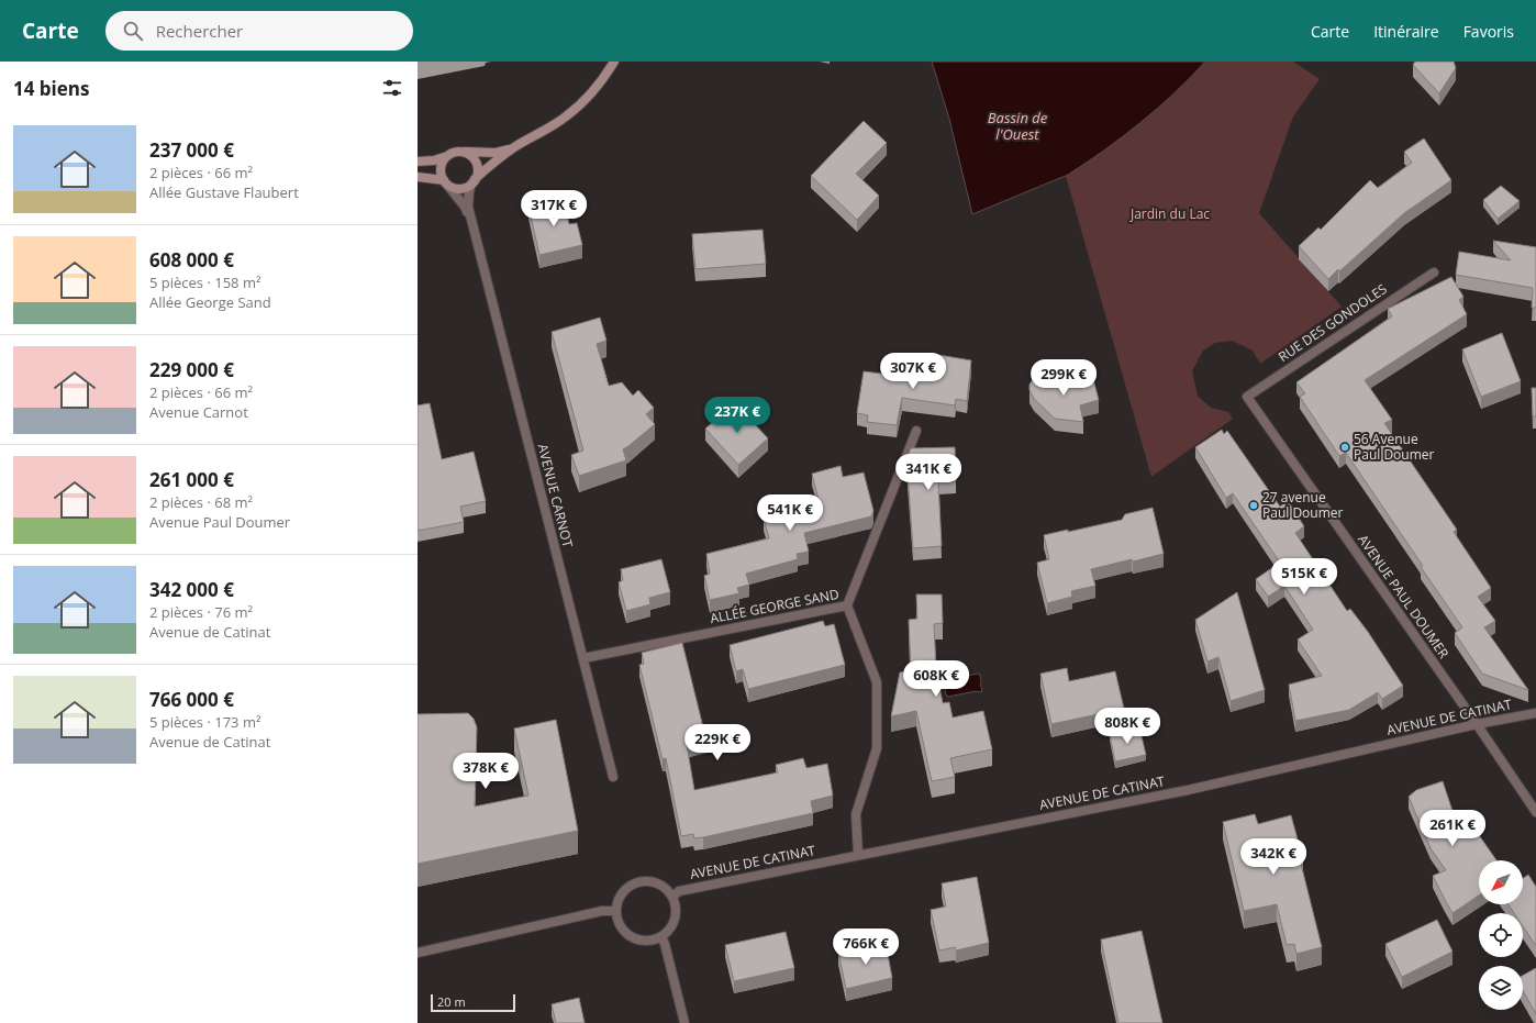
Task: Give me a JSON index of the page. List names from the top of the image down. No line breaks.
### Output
{"streets":{"street":["RUE DES GONDOLES","AVENUE CARNOT","AVENUE PAUL DOUMER","ALLÉE GEORGE SAND","AVENUE DE CATINAT"]},"crossings":[["RUE DES GONDOLES","AVENUE PAUL DOUMER"],["AVENUE CARNOT","ALLÉE GEORGE SAND"],["AVENUE PAUL DOUMER","AVENUE DE CATINAT"],["ALLÉE GEORGE SAND","AVENUE DE CATINAT"]],"water":["Bassin de l'Ouest"],"parks":["Jardin du Lac"],"places":["56 Avenue Paul Doumer","27 avenue Paul Doumer"],"scale_bar":"20 m","north":"bottom left","page":{"header":"Carte","search":"Rechercher","nav":["Carte","Itinéraire","Favoris"],"heading":"14 biens","list":[{"name":"237 000 €","note":"2 pièces · 66 m² · Allée Gustave Flaubert"},{"name":"608 000 €","note":"5 pièces · 158 m² · Allée George Sand"},{"name":"229 000 €","note":"2 pièces · 66 m² · Avenue Carnot"},{"name":"261 000 €","note":"2 pièces · 68 m² · Avenue Paul Doumer"},{"name":"342 000 €","note":"2 pièces · 76 m² · Avenue de Catinat"},{"name":"766 000 €","note":"5 pièces · 173 m² · Avenue de Catinat"}],"price":["317K €","307K €","299K €","237K €","341K €","541K €","515K €","608K €","808K €","229K €","378K €","261K €","342K €","766K €"],"scale":"20 m"}}
